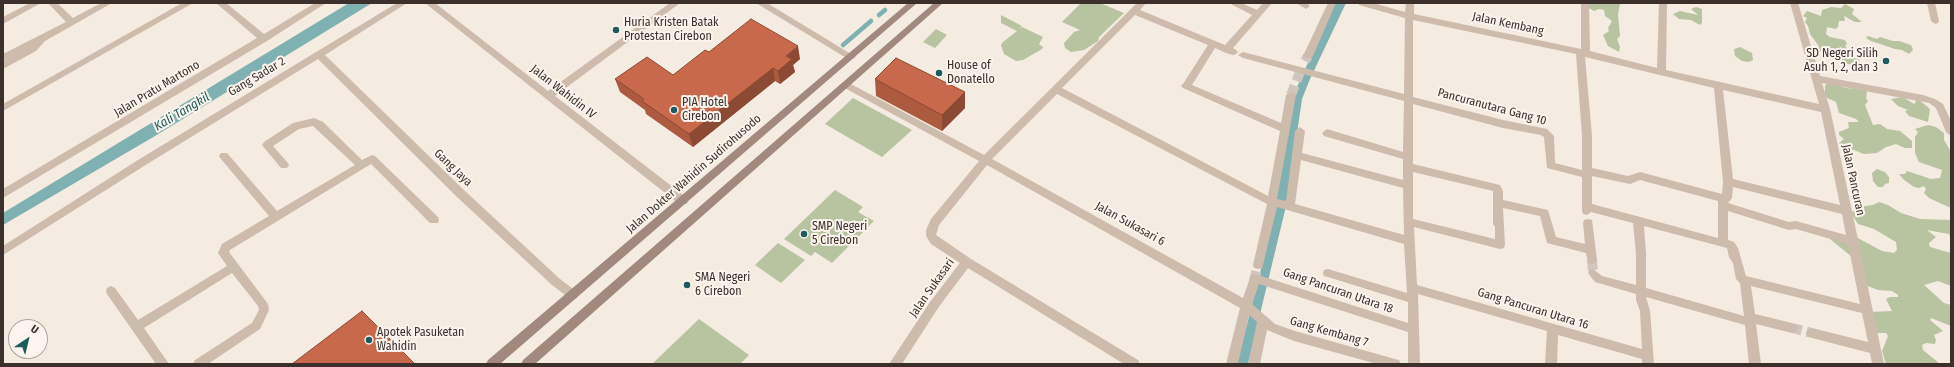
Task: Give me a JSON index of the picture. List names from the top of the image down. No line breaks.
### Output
{"streets":{"main road":["Jalan Dokter Wahidin Sudirohusodo"],"street":["Jalan Kembang","Gang Sadar 2","Jalan Pratu Martono","Jalan Wahidin IV","Pancuranutara Gang 10","Gang Jaya","Jalan Pancuran","Jalan Sukasari 6","Jalan Sukasari","Gang Pancuran Utara 18","Gang Pancuran Utara 16","Gang Kembang 7"]},"crossings":[["Jalan Kembang","Jalan Pancuran"],["Gang Sadar 2","Gang Jaya"],["Jalan Wahidin IV","Jalan Dokter Wahidin Sudirohusodo"],["Gang Jaya","Jalan Dokter Wahidin Sudirohusodo"],["Jalan Sukasari 6","Jalan Sukasari"],["Jalan Sukasari 6","Gang Pancuran Utara 18"],["Jalan Sukasari 6","Gang Kembang 7"]],"water":["Kali Tangkil"],"places":["Huria Kristen Batak Protestan Cirebon","SD Negeri Silih Asuh 1, 2, dan 3","House of Donatello","PIA Hotel Cirebon","SMP Negeri 5 Cirebon","SMA Negeri 6 Cirebon","Apotek Pasuketan Wahidin"],"north":"top right"}
